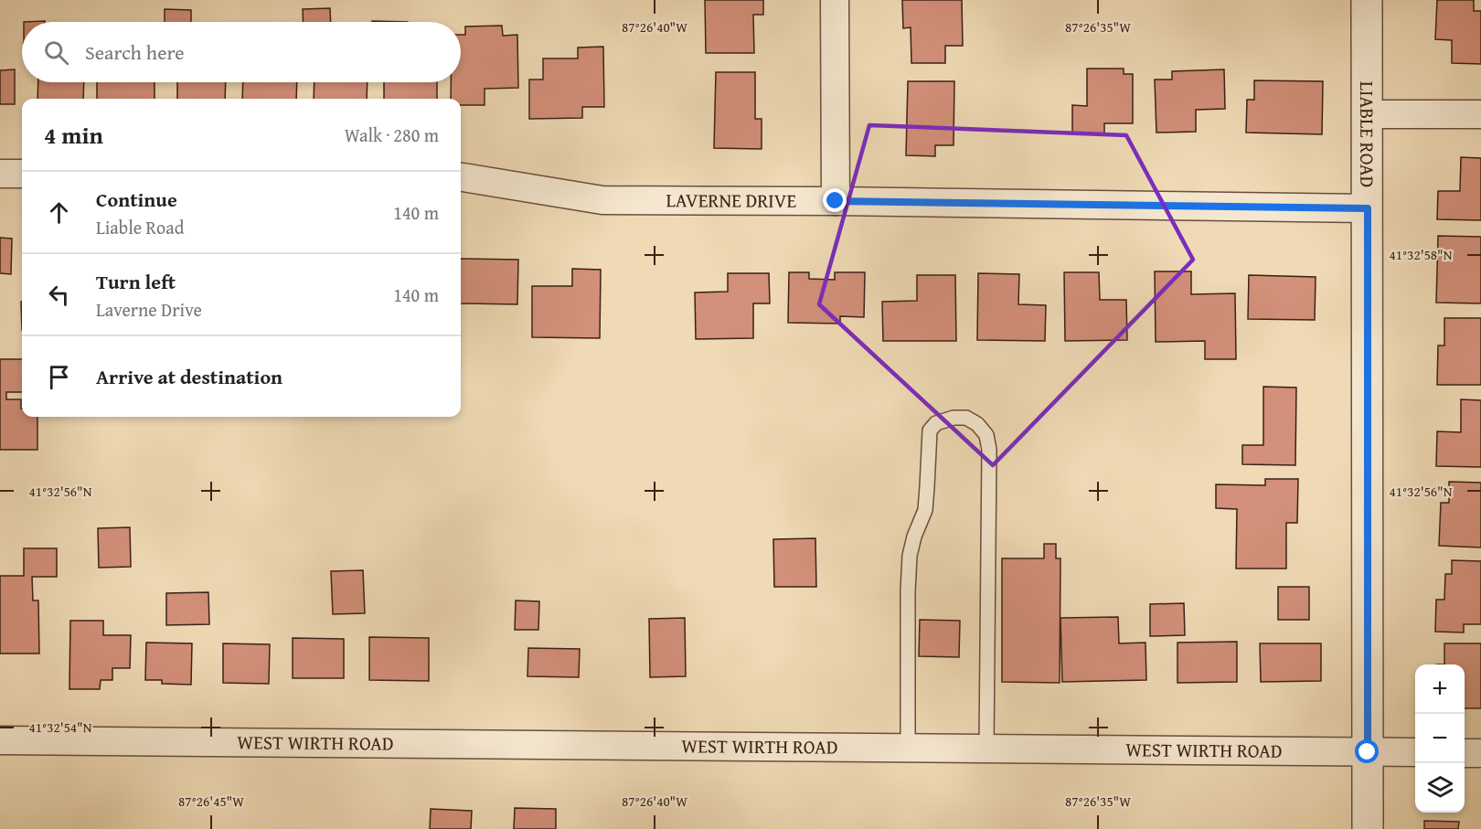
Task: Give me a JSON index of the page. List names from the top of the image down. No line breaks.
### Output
{"streets":{"street":["LIABLE ROAD","LAVERNE DRIVE","WEST WIRTH ROAD"]},"crossings":[["LIABLE ROAD","LAVERNE DRIVE"],["LIABLE ROAD","WEST WIRTH ROAD"]],"page":{"search":"Search here","heading":["4 min","Walk · 280 m"],"list":[["Continue","Liable Road","140 m"],["Turn left","Laverne Drive","140 m"],"Arrive at destination"],"map_buttons":["+","−"]},"coordinates":["87°26'40\"W","87°26'35\"W","41°32'58\"N","41°32'56\"N","41°32'54\"N","87°26'45\"W"]}
